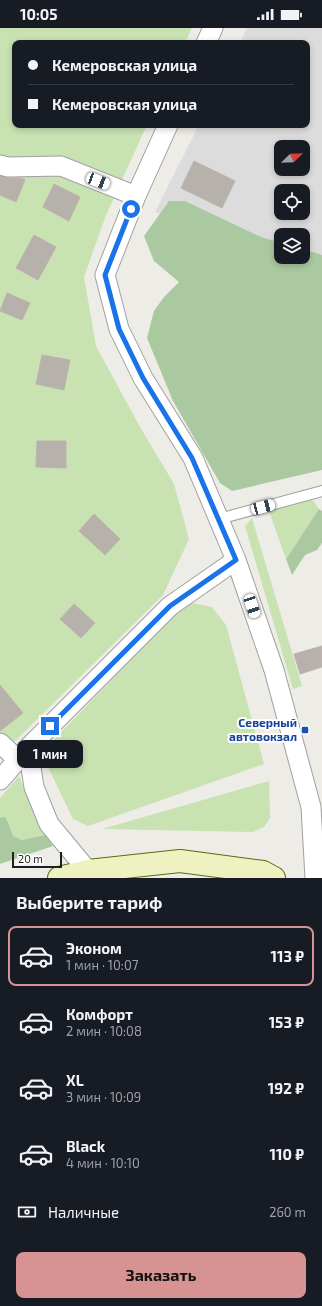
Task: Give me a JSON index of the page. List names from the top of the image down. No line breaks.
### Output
{"places":{"transit":["Северный автовокзал"]},"scale_bar":"20 m","north":"top right","page":{"status":"10:05","banner":["Кемеровская улица","Кемеровская улица"],"bubble":"1 мин","scale":"20 m","heading":"Выберите тариф","list":[{"name":"Эконом","note":"1 мин · 10:07","value":"113 ₽"},{"name":"Комфорт","note":"2 мин · 10:08","value":"153 ₽"},{"name":"XL","note":"3 мин · 10:09","value":"192 ₽"},{"name":"Black","note":"4 мин · 10:10","value":"110 ₽"}],"pay":["Наличные","260 m"],"buttons":"Заказать"}}
